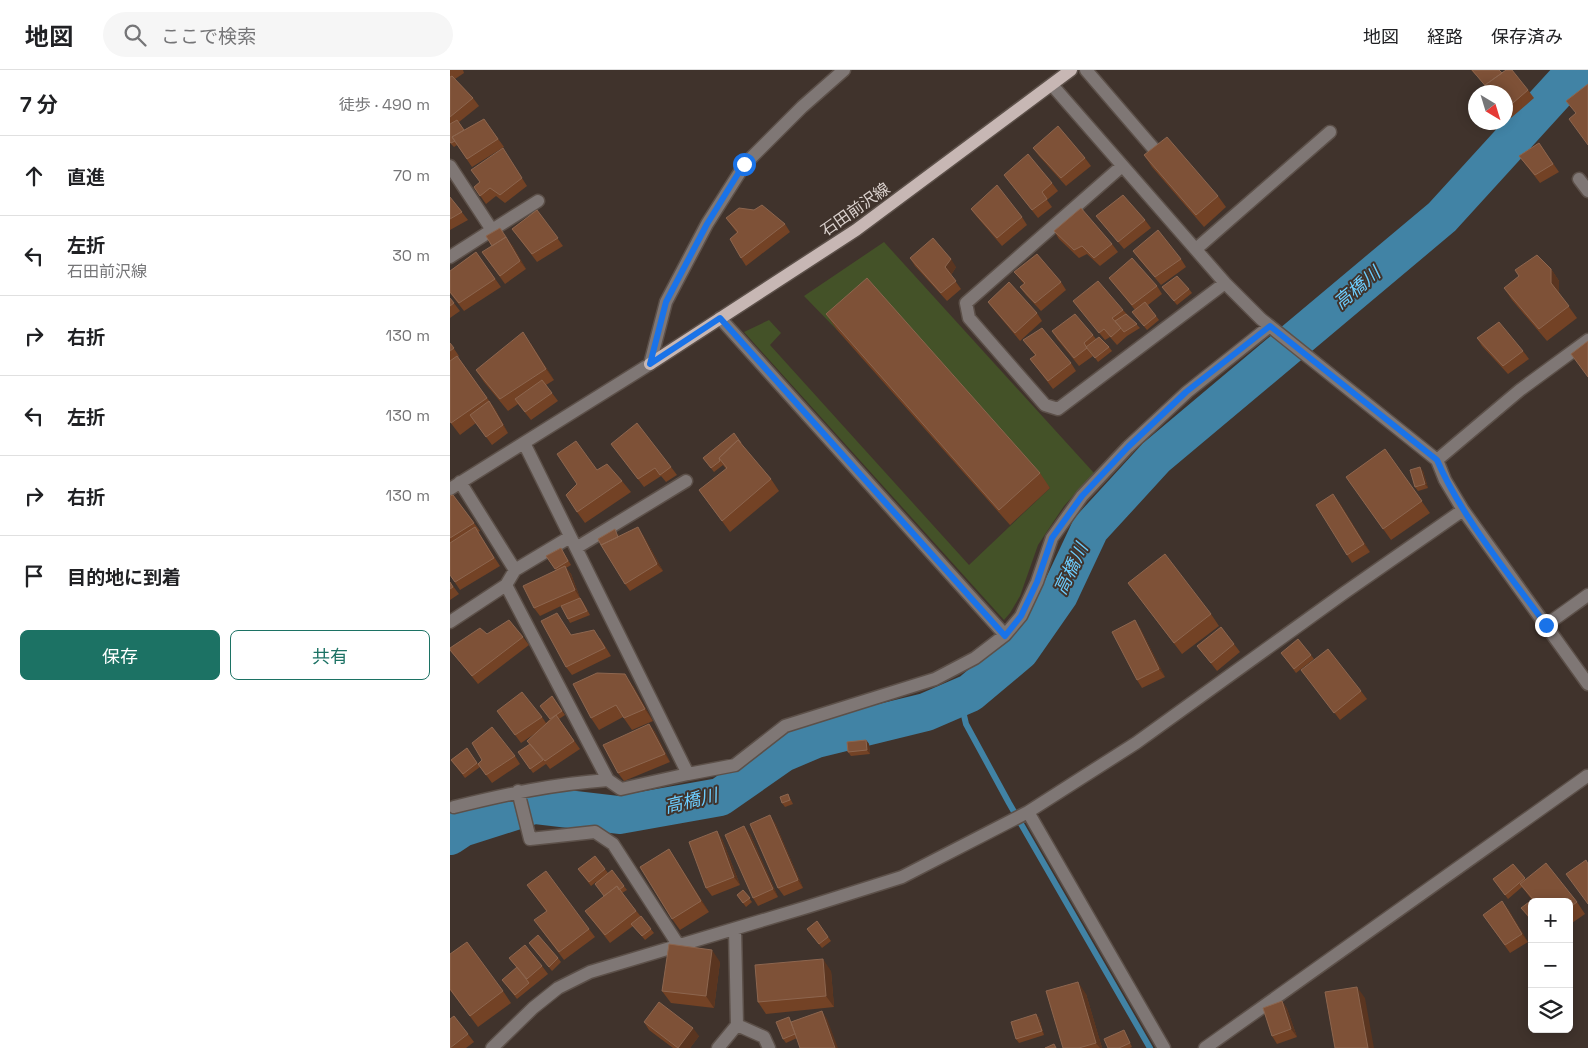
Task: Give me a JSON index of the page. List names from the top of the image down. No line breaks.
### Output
{"streets":{"main road":["石田前沢線"]},"water":["高橋川"],"north":"bottom right","page":{"header":"地図","search":"ここで検索","nav":["地図","経路","保存済み"],"heading":["7 分","徒歩 · 490 m"],"list":[["直進","70 m"],["左折","石田前沢線","30 m"],["右折","130 m"],["左折","130 m"],["右折","130 m"],"目的地に到着"],"buttons":["保存","共有"],"map_buttons":["+","−"]}}
